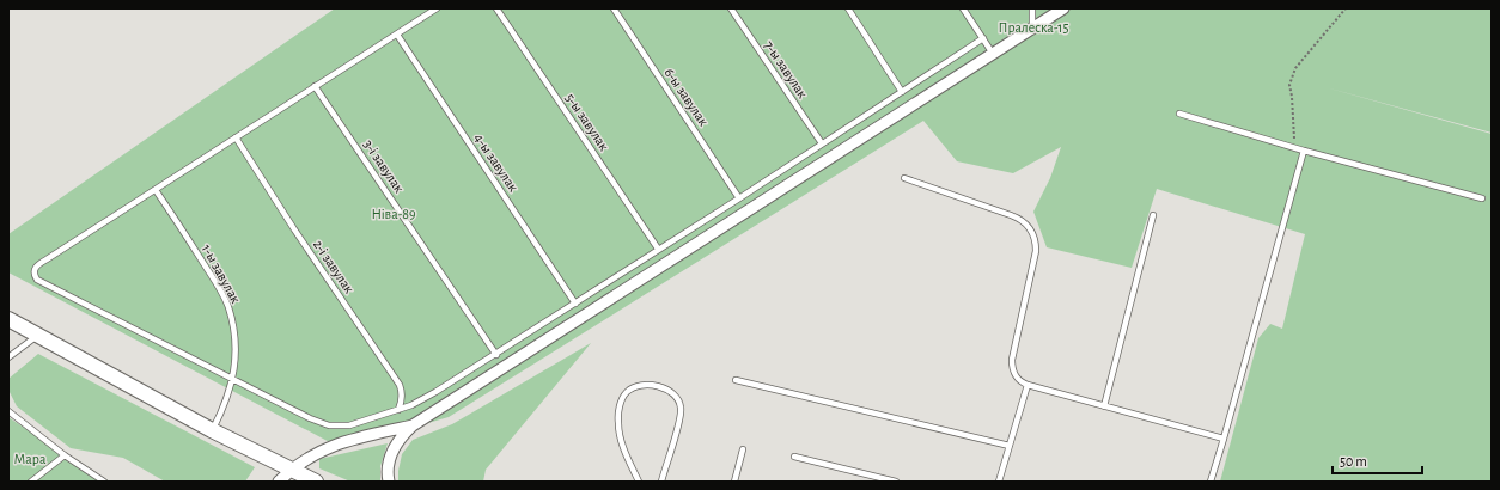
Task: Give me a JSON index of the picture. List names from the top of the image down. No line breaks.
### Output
{"streets":{"lane":["7-ы завулак","6-ы завулак","5-ы завулак","4-ы завулак","3-і завулак","2-і завулак","1-ы завулак"]},"parks":["Пралеска-15","Ніва-89","Мара"],"scale_bar":"50 m"}
